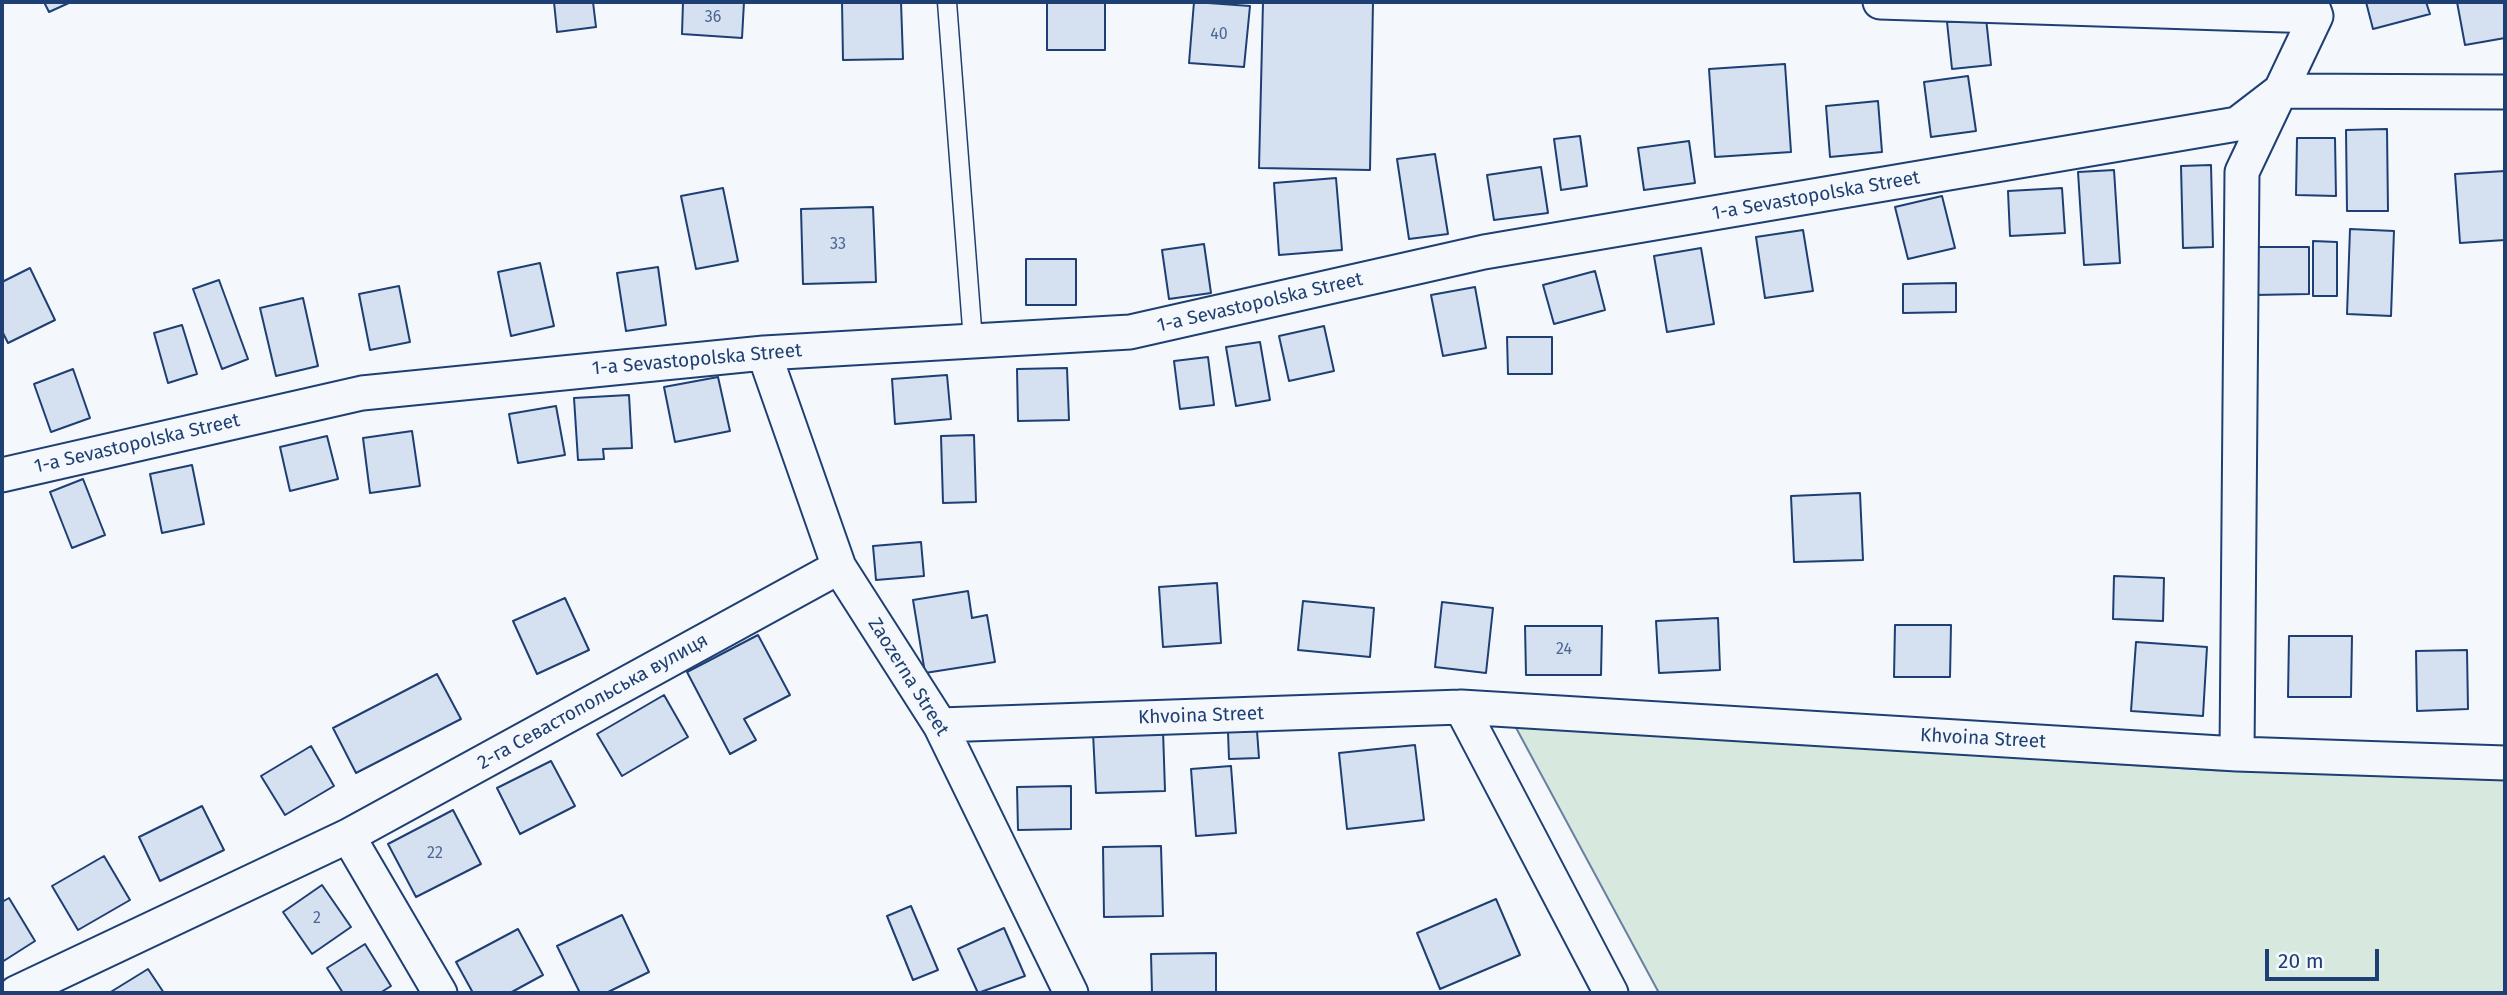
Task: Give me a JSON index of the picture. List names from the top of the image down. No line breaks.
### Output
{"streets":{"street":["1-a Sevastopolska Street","Zaozerna Street","2-га Севастопольська вулиця","Khvoina Street"]},"crossings":[["1-a Sevastopolska Street","Zaozerna Street"],["Zaozerna Street","2-га Севастопольська вулиця"],["Zaozerna Street","Khvoina Street"]],"house_numbers":["36","40","33","24","22","2"],"scale_bar":"20 m"}
